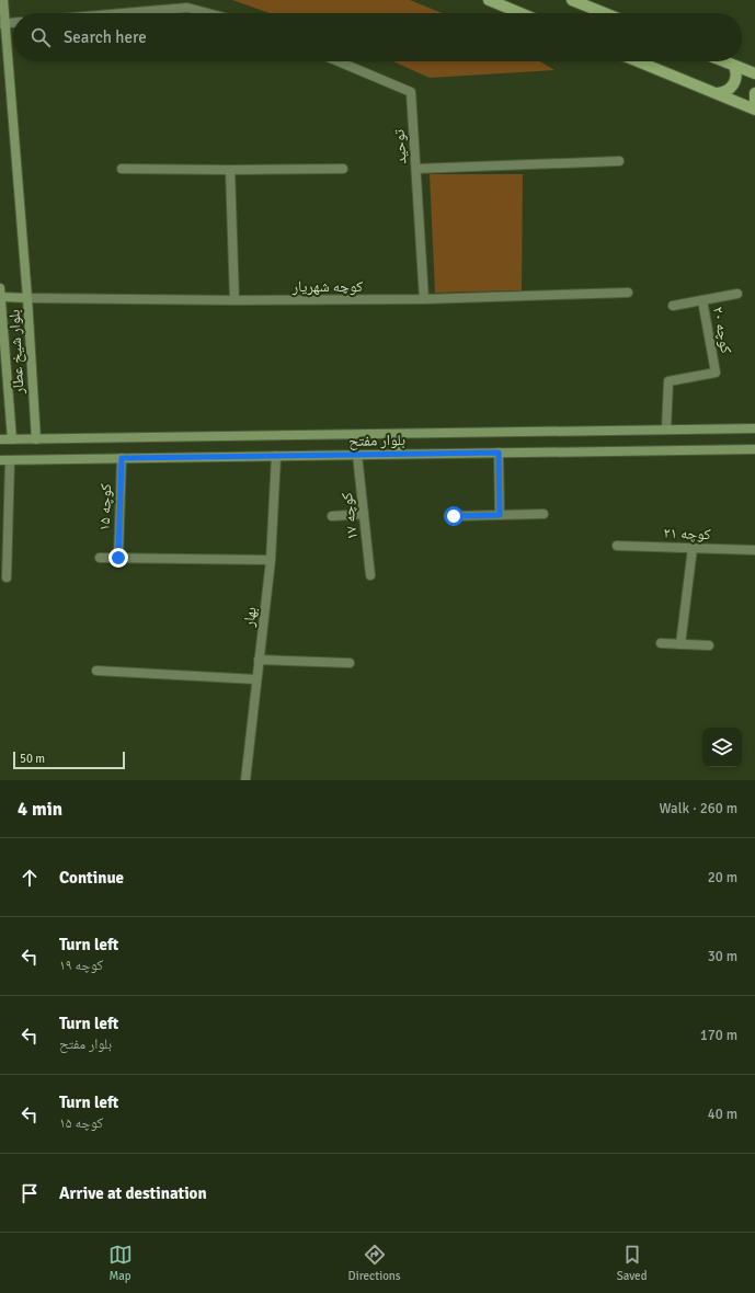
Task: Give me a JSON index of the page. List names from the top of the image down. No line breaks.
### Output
{"streets":{"street":["توحید","کوچه شهریار","کوچه ۲۰","بلوار شیخ عطار","بلوار مفتح","کوچه ۱۵","کوچه ۱۷","کوچه ۲۱","بهار"]},"crossings":[["توحید","کوچه شهریار"],["کوچه شهریار","بلوار شیخ عطار"],["کوچه ۲۰","بلوار مفتح"],["بلوار شیخ عطار","بلوار مفتح"],["بلوار مفتح","کوچه ۱۵"],["بلوار مفتح","کوچه ۱۷"],["بلوار مفتح","بهار"]],"scale_bar":"50 m","page":{"search":"Search here","scale":"50 m","heading":["4 min","Walk · 260 m"],"list":[["Continue","20 m"],["Turn left","کوچه ۱۹","30 m"],["Turn left","بلوار مفتح","170 m"],["Turn left","کوچه ۱۵","40 m"],"Arrive at destination"],"nav":["Map","Directions","Saved"]}}
